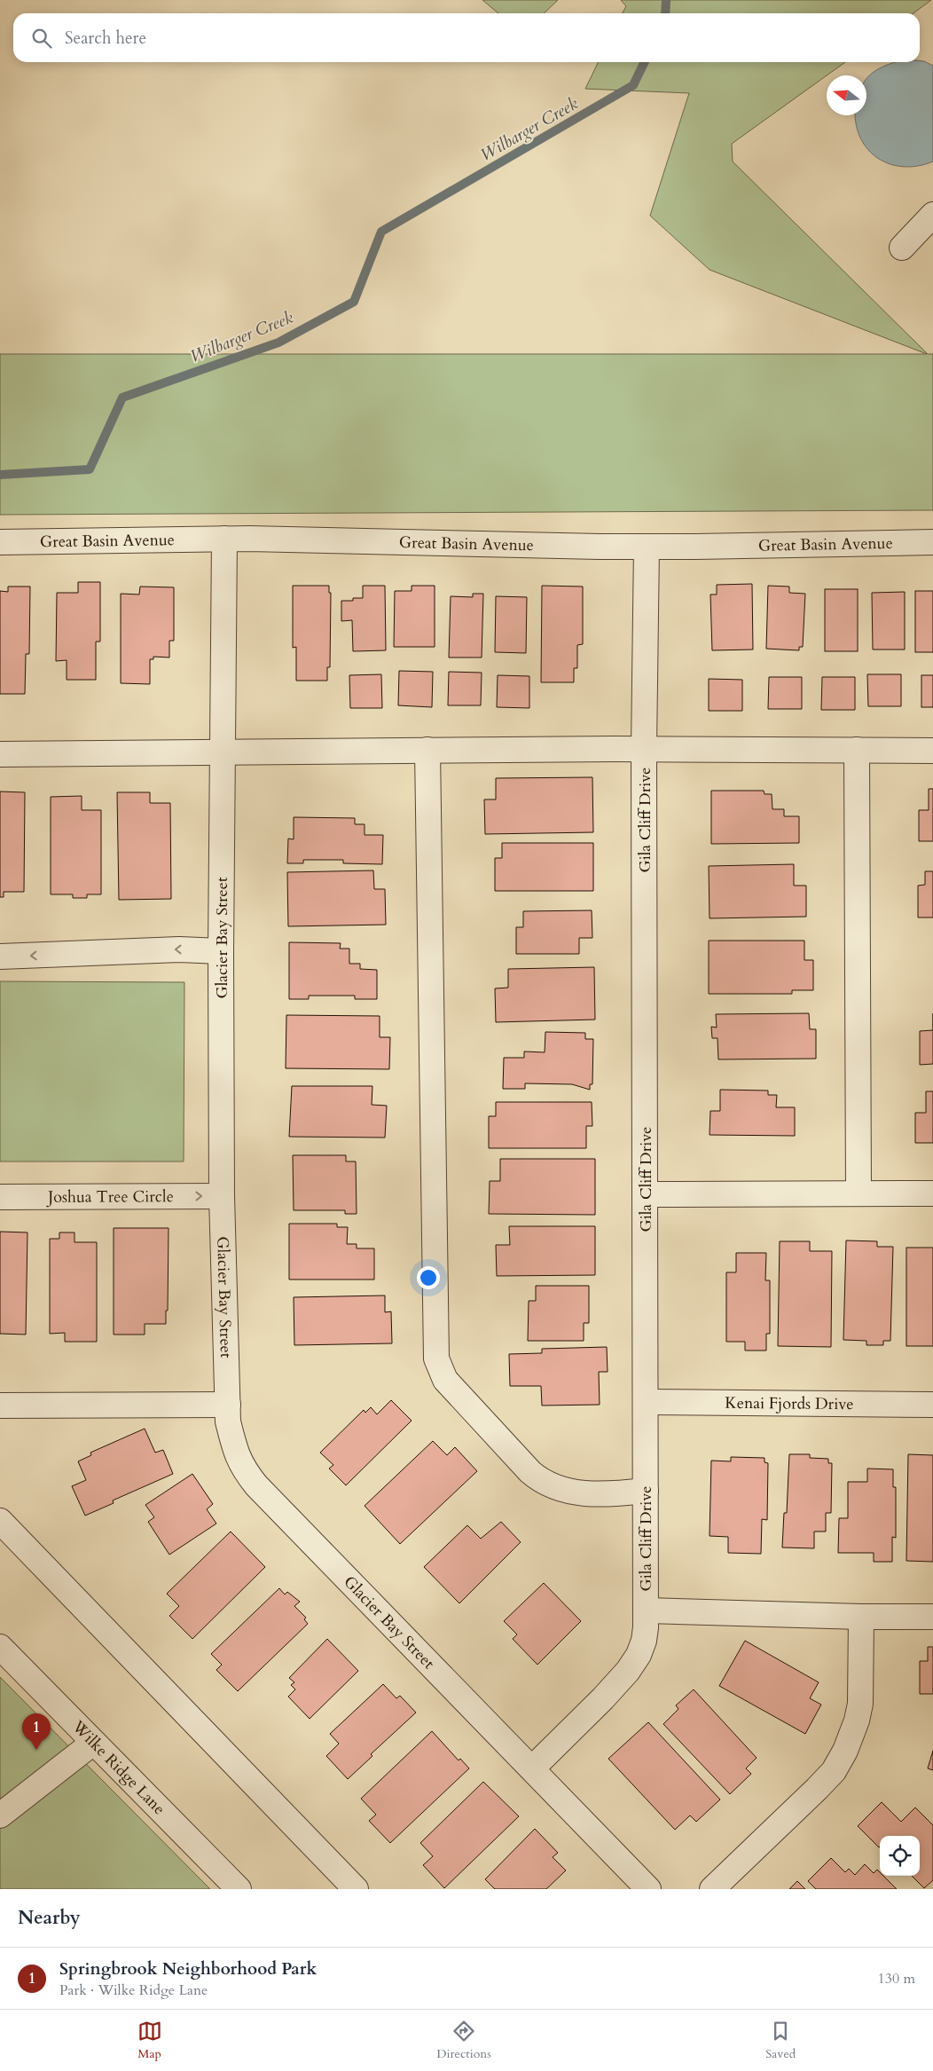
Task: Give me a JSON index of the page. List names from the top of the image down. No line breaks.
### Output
{"streets":{"street":["Great Basin Avenue","Gila Cliff Drive","Glacier Bay Street","Joshua Tree Circle","Kenai Fjords Drive","Wilke Ridge Lane"]},"crossings":[["Great Basin Avenue","Gila Cliff Drive"],["Great Basin Avenue","Glacier Bay Street"],["Gila Cliff Drive","Glacier Bay Street"],["Gila Cliff Drive","Kenai Fjords Drive"],["Glacier Bay Street","Joshua Tree Circle"]],"water":["Wilbarger Creek"],"north":"left","page":{"search":"Search here","pins":"1","heading":"Nearby","list":[{"mark":"1","name":"Springbrook Neighborhood Park","note":"Park · Wilke Ridge Lane","value":"130 m"}],"nav":["Map","Directions","Saved"]}}
